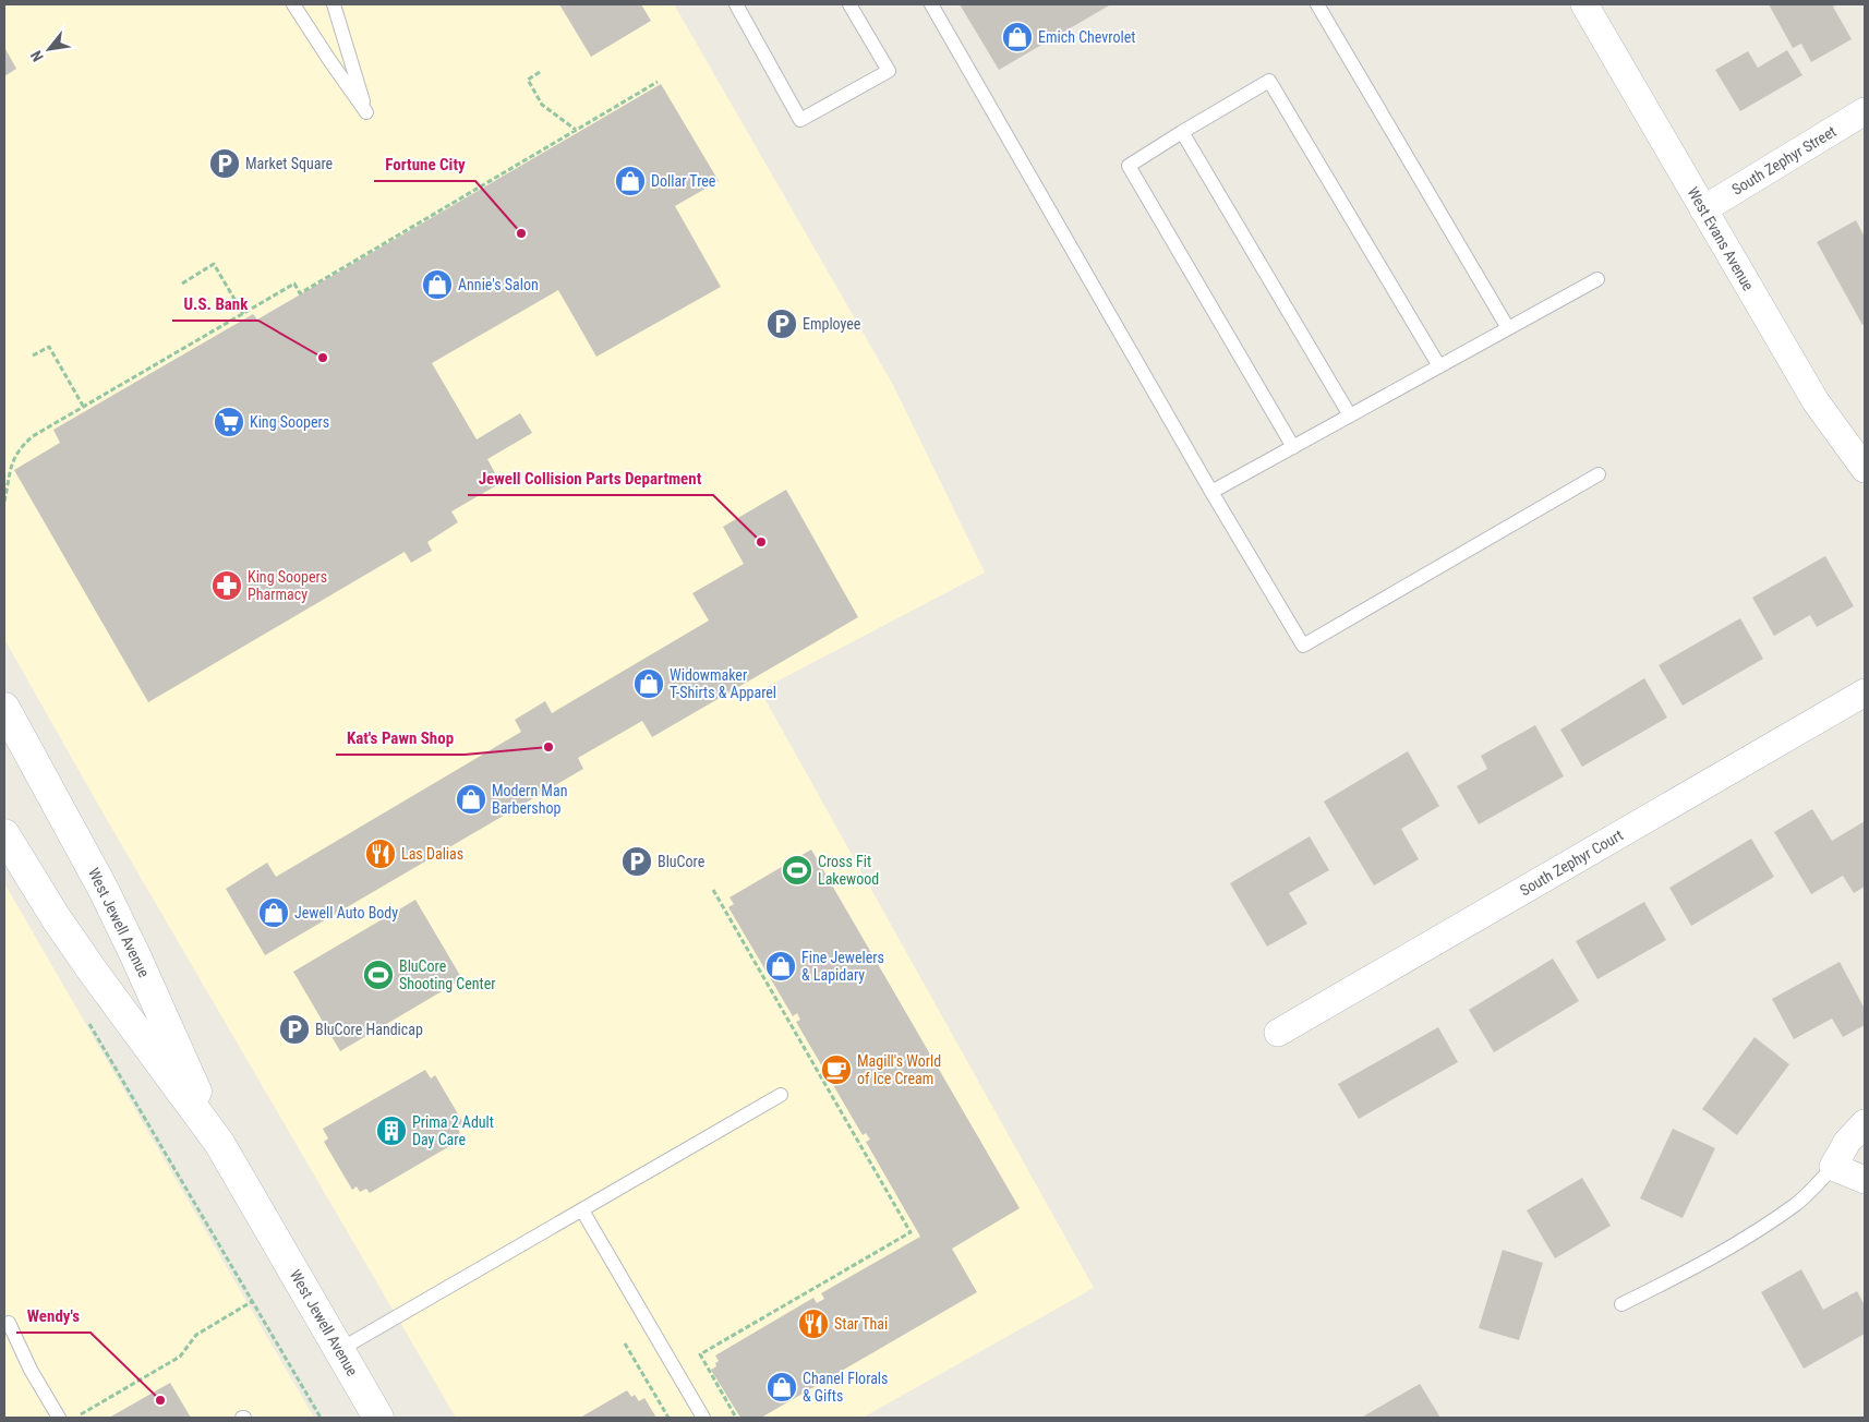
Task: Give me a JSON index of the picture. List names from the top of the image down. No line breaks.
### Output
{"streets":{"main road":["West Jewell Avenue"],"street":["South Zephyr Street","West Evans Avenue","South Zephyr Court"]},"crossings":[["South Zephyr Street","West Evans Avenue"]],"places":{"shop":["Emich Chevrolet","Dollar Tree","Annie's Salon","Widowmaker T-Shirts & Apparel","Modern Man Barbershop","Jewell Auto Body","Fine Jewelers & Lapidary","Chanel Florals & Gifts"],"parking":["Market Square","Employee","BluCore","BluCore Handicap"],"other":["Fortune City","U.S. Bank","Jewell Collision Parts Department","Kat's Pawn Shop","Wendy's"],"supermarket":["King Soopers"],"pharmacy":["King Soopers Pharmacy"],"restaurant":["Las Dalias","Star Thai"],"sports":["Cross Fit Lakewood","BluCore Shooting Center"],"cafe":["Magill's World of Ice Cream"],"building":["Prima 2 Adult Day Care"]},"north":"bottom left"}
